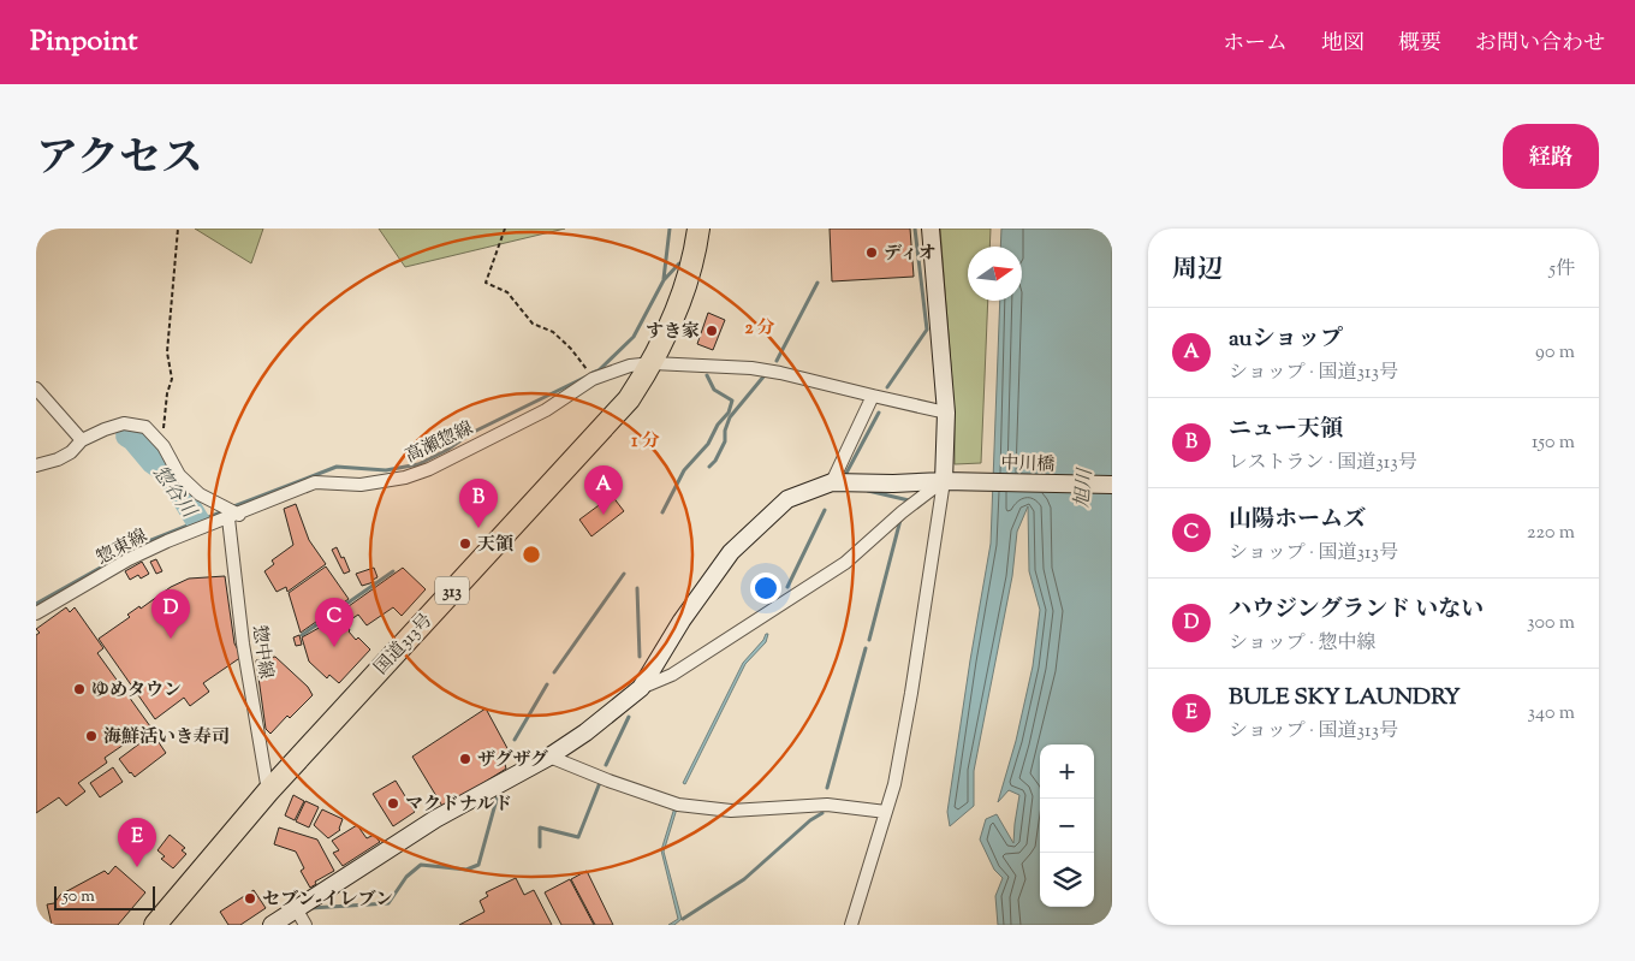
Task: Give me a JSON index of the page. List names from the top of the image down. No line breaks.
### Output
{"streets":{"highway":["313","国道313号"],"street":["高瀬惣線","中川橋","惣東線","惣中線"]},"crossings":[["高瀬惣線","惣東線"],["高瀬惣線","国道313号"],["高瀬惣線","惣中線"],["惣東線","惣中線"],["国道313号","惣中線"]],"water":["旭川","惣谷川"],"places":["ディオ","すき家","天領","ゆめタウン","海鮮活いき寿司","ザグザグ","マクドナルド","セブン-イレブン"],"scale_bar":"50 m","north":"right","page":{"header":"Pinpoint","nav":["ホーム","地図","概要","お問い合わせ"],"title":"アクセス","buttons":"経路","heading":["周辺","5件"],"list":[{"mark":"A","name":"auショップ","note":"ショップ · 国道313号","value":"90 m"},{"mark":"B","name":"ニュー天領","note":"レストラン · 国道313号","value":"150 m"},{"mark":"C","name":"山陽ホームズ","note":"ショップ · 国道313号","value":"220 m"},{"mark":"D","name":"ハウジングランド いない","note":"ショップ · 惣中線","value":"300 m"},{"mark":"E","name":"BULE SKY LAUNDRY","note":"ショップ · 国道313号","value":"340 m"}],"pins":["A","B","D","C","E"],"map_buttons":["+","−"],"scale":"50 m"},"rings":["2 分","1 分"]}
